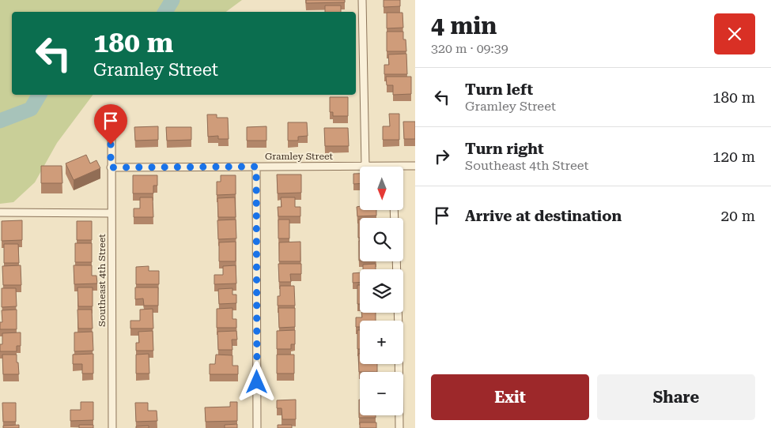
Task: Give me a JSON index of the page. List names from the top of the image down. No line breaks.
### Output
{"streets":{"street":["Gramley Street","Southeast 4th Street"]},"crossings":[["Gramley Street","Southeast 4th Street"]],"north":"bottom","page":{"heading":["4 min","320 m · 09:39"],"turn":["180 m","Gramley Street"],"list":[{"name":"Turn left","note":"Gramley Street","value":"180 m"},{"name":"Turn right","note":"Southeast 4th Street","value":"120 m"},{"name":"Arrive at destination","value":"20 m"}],"map_buttons":["+","−"],"buttons":["Exit","Share"]}}
